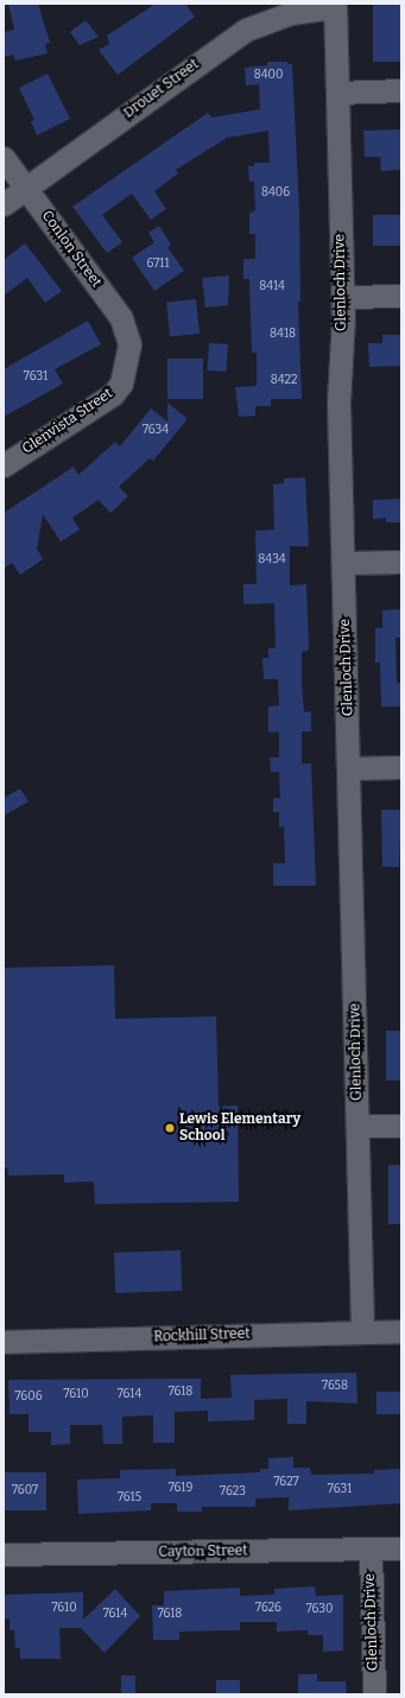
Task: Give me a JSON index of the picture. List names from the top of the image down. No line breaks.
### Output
{"streets":{"street":["Drouet Street","Conlon Street","Glenloch Drive","Glenvista Street","Rockhill Street","Cayton Street"]},"crossings":[["Drouet Street","Conlon Street"],["Drouet Street","Glenloch Drive"],["Conlon Street","Glenvista Street"],["Glenloch Drive","Rockhill Street"],["Glenloch Drive","Cayton Street"]],"places":["Lewis Elementary School"],"house_numbers":["8400","8406","6711","8414","8418","7631","8422","7634","8434","7658","7618","7610","7614","7606","7627","7619","7631","7607","7623","7615","7610","7626","7630","7614","7618"]}
